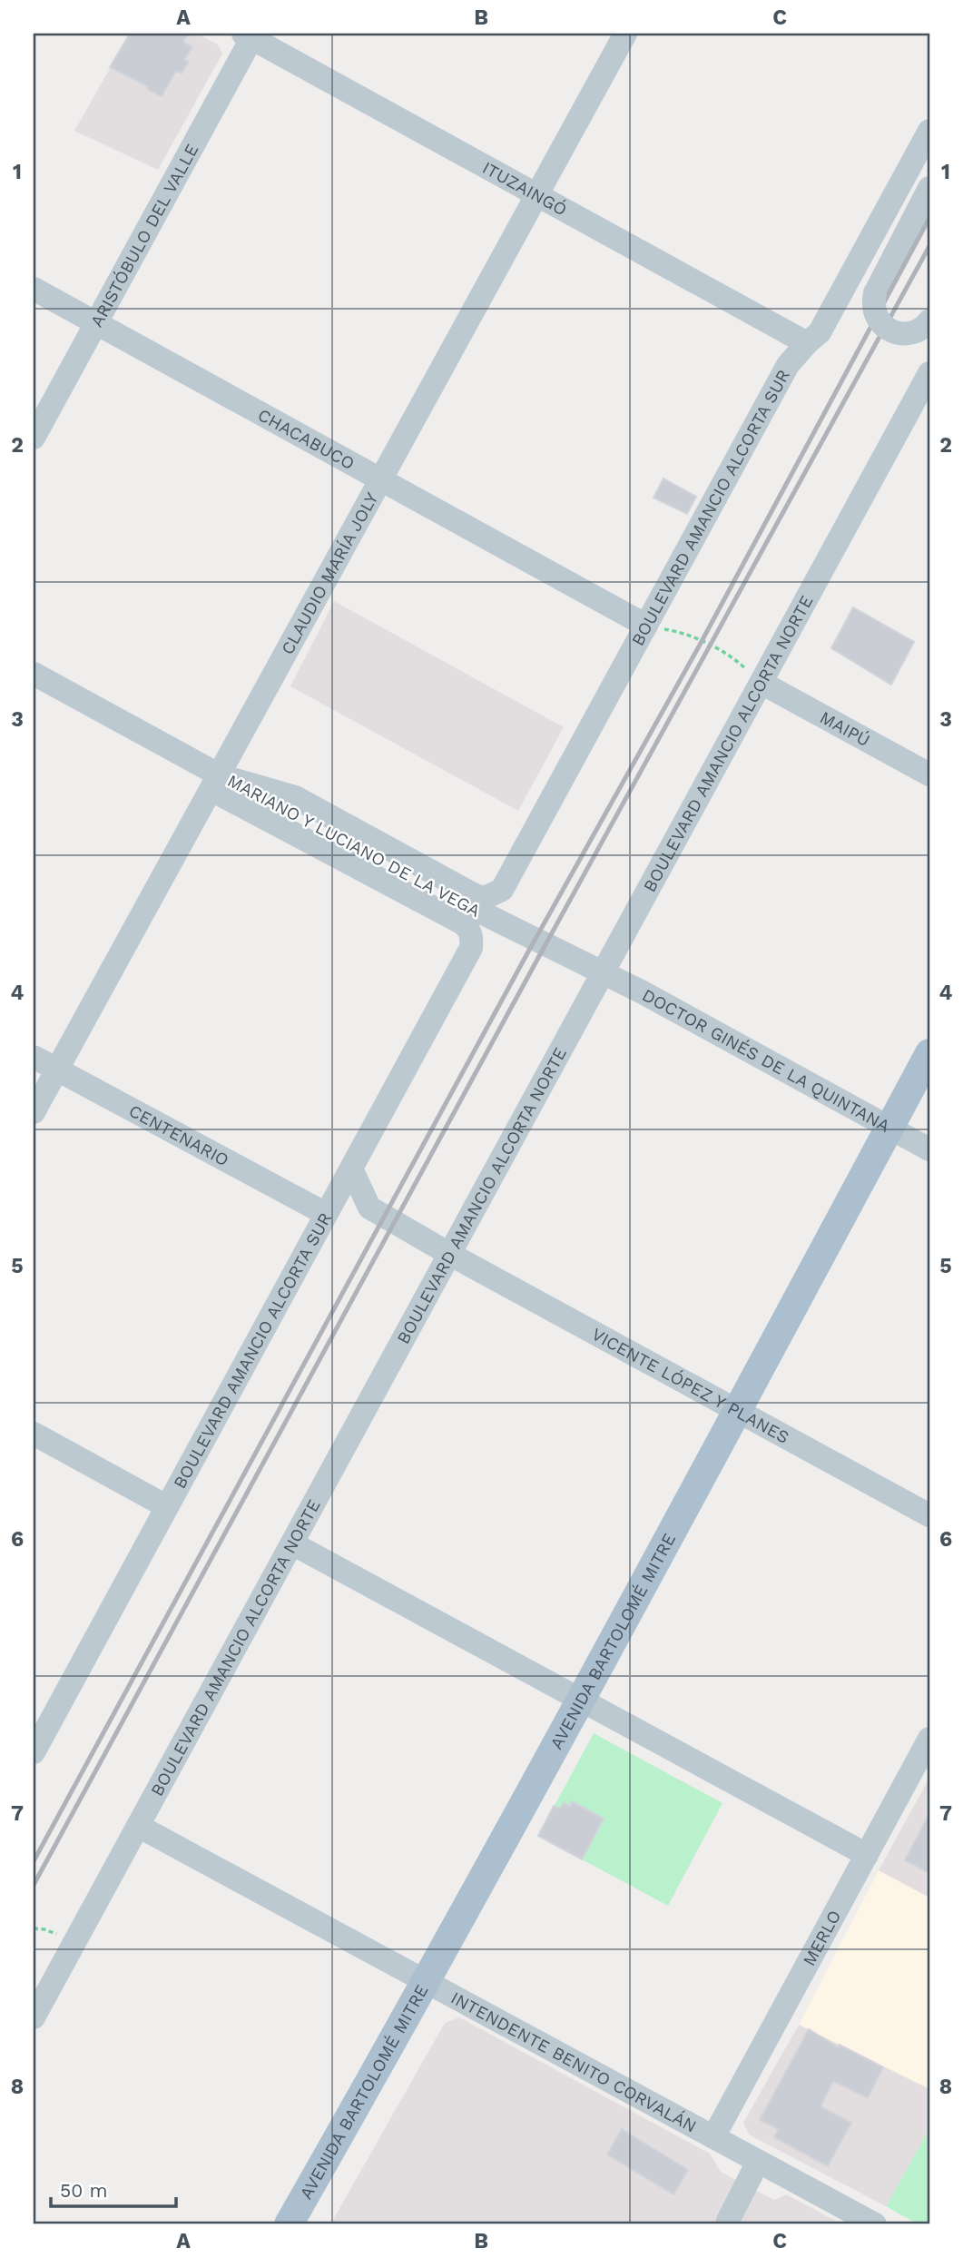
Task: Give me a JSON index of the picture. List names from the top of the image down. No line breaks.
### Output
{"streets":{"main road":["AVENIDA BARTOLOMÉ MITRE"],"street":["ITUZAINGÓ","ARISTÓBULO DEL VALLE","CHACABUCO","BOULEVARD AMANCIO ALCORTA SUR","CLAUDIO MARÍA JOLY","MAIPÚ","BOULEVARD AMANCIO ALCORTA NORTE","MARIANO Y LUCIANO DE LA VEGA","DOCTOR GINÉS DE LA QUINTANA","CENTENARIO","VICENTE LÓPEZ Y PLANES","MERLO","INTENDENTE BENITO CORVALÁN"]},"crossings":[["ITUZAINGÓ","ARISTÓBULO DEL VALLE"],["ITUZAINGÓ","BOULEVARD AMANCIO ALCORTA SUR"],["ITUZAINGÓ","CLAUDIO MARÍA JOLY"],["ARISTÓBULO DEL VALLE","CHACABUCO"],["CHACABUCO","BOULEVARD AMANCIO ALCORTA SUR"],["CHACABUCO","CLAUDIO MARÍA JOLY"],["BOULEVARD AMANCIO ALCORTA SUR","MARIANO Y LUCIANO DE LA VEGA"],["BOULEVARD AMANCIO ALCORTA SUR","CENTENARIO"],["CLAUDIO MARÍA JOLY","MARIANO Y LUCIANO DE LA VEGA"],["CLAUDIO MARÍA JOLY","CENTENARIO"],["MAIPÚ","BOULEVARD AMANCIO ALCORTA NORTE"],["BOULEVARD AMANCIO ALCORTA NORTE","MARIANO Y LUCIANO DE LA VEGA"],["BOULEVARD AMANCIO ALCORTA NORTE","DOCTOR GINÉS DE LA QUINTANA"],["BOULEVARD AMANCIO ALCORTA NORTE","VICENTE LÓPEZ Y PLANES"],["BOULEVARD AMANCIO ALCORTA NORTE","INTENDENTE BENITO CORVALÁN"],["MARIANO Y LUCIANO DE LA VEGA","DOCTOR GINÉS DE LA QUINTANA"],["DOCTOR GINÉS DE LA QUINTANA","AVENIDA BARTOLOMÉ MITRE"],["VICENTE LÓPEZ Y PLANES","AVENIDA BARTOLOMÉ MITRE"],["AVENIDA BARTOLOMÉ MITRE","INTENDENTE BENITO CORVALÁN"],["MERLO","INTENDENTE BENITO CORVALÁN"]],"scale_bar":"50 m","grid":{"columns":["A","B","C"],"rows":["1","2","3","4","5","6","7","8"]}}
